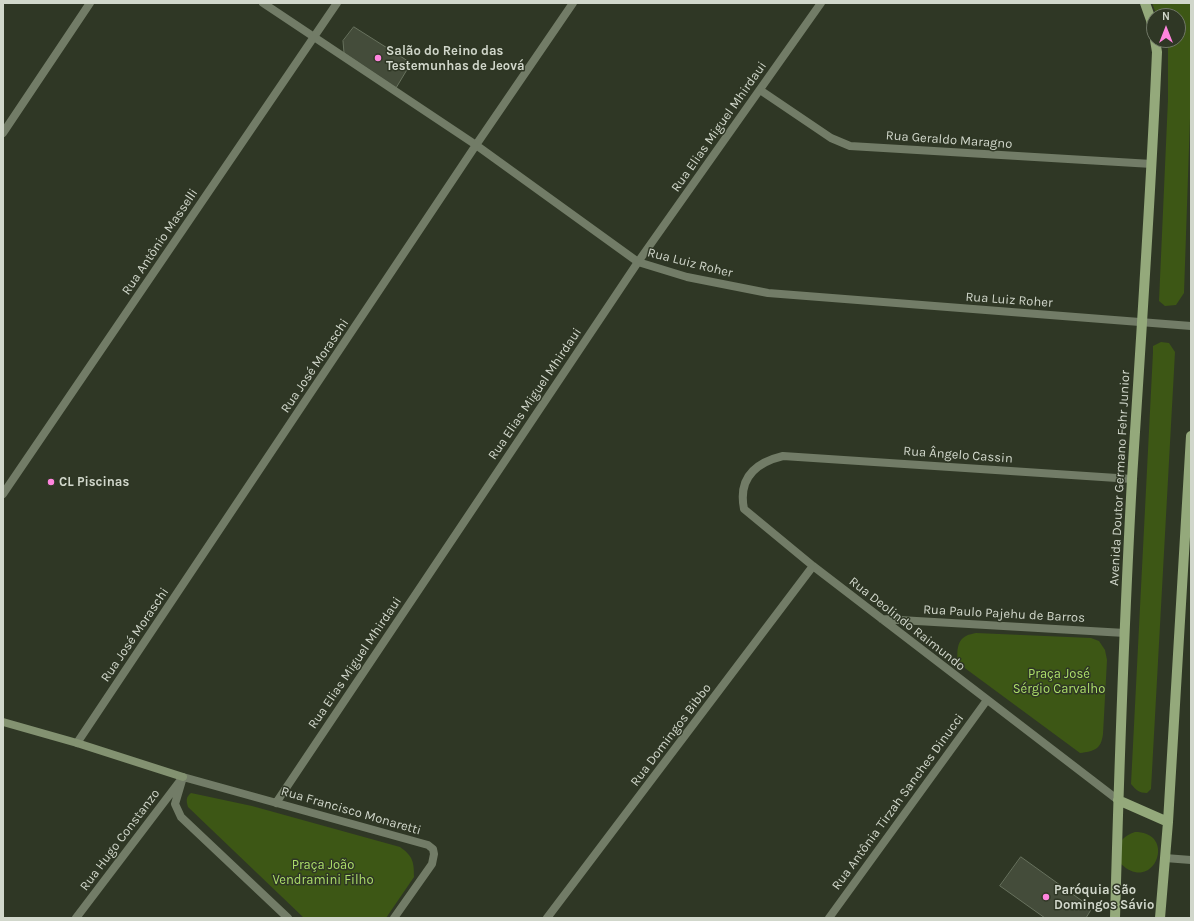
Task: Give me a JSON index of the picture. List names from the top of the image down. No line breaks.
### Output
{"streets":{"main road":["Avenida Doutor Germano Fehr Junior"],"street":["Rua Elias Miguel Mhirdaui","Rua Geraldo Maragno","Rua Antônio Masselli","Rua Luiz Roher","Rua José Moraschi","Rua Ângelo Cassin","Rua Paulo Pajehu de Barros","Rua Deolindo Raimundo","Rua Domingos Bibbo","Rua Antônia Tirzah Sanches Dinucci","Rua Francisco Monaretti","Rua Hugo Constanzo"]},"crossings":[["Rua Elias Miguel Mhirdaui","Rua Geraldo Maragno"],["Rua Elias Miguel Mhirdaui","Rua Luiz Roher"],["Rua Elias Miguel Mhirdaui","Rua Francisco Monaretti"],["Rua Geraldo Maragno","Avenida Doutor Germano Fehr Junior"],["Rua Antônio Masselli","Rua Luiz Roher"],["Rua Luiz Roher","Rua José Moraschi"],["Rua Luiz Roher","Avenida Doutor Germano Fehr Junior"],["Rua Ângelo Cassin","Avenida Doutor Germano Fehr Junior"],["Rua Ângelo Cassin","Rua Deolindo Raimundo"],["Avenida Doutor Germano Fehr Junior","Rua Paulo Pajehu de Barros"],["Avenida Doutor Germano Fehr Junior","Rua Deolindo Raimundo"],["Rua Paulo Pajehu de Barros","Rua Deolindo Raimundo"],["Rua Deolindo Raimundo","Rua Domingos Bibbo"],["Rua Deolindo Raimundo","Rua Antônia Tirzah Sanches Dinucci"],["Rua Francisco Monaretti","Rua Hugo Constanzo"]],"parks":["Praça José Sérgio Carvalho","Praça João Vendramini Filho"],"places":["Salão do Reino das Testemunhas de Jeová","CL Piscinas","Paróquia São Domingos Sávio"],"north":"top"}
